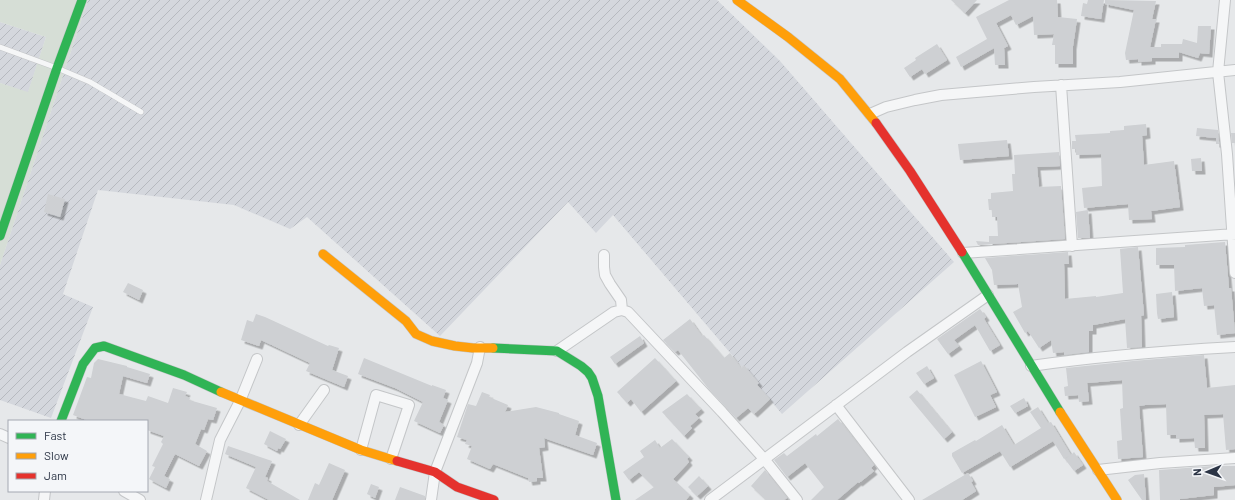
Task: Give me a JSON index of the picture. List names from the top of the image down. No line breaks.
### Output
{"legend":["Fast","Slow","Jam"],"north":"left"}
